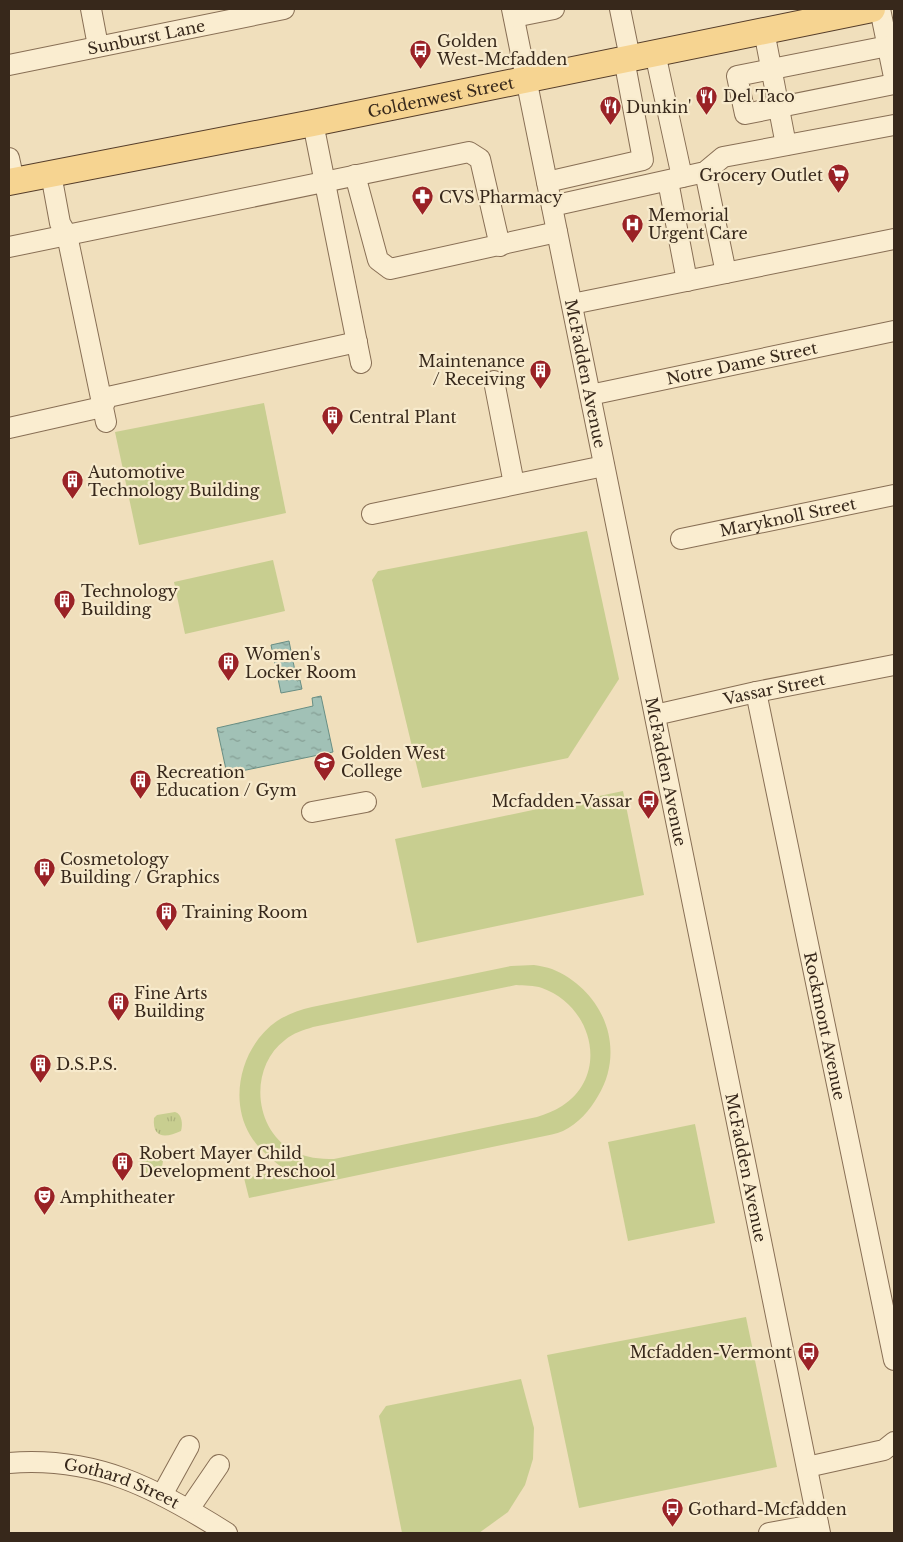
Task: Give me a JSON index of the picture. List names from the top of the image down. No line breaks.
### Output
{"streets":{"main road":["Goldenwest Street"],"street":["Sunburst Lane","Notre Dame Street","McFadden Avenue","Maryknoll Street","Vassar Street","Rockmont Avenue","Gothard Street"]},"crossings":[["Goldenwest Street","McFadden Avenue"],["Notre Dame Street","McFadden Avenue"],["McFadden Avenue","Vassar Street"],["Vassar Street","Rockmont Avenue"]],"places":{"bus stop":["Golden West-Mcfadden","Mcfadden-Vassar","Mcfadden-Vermont","Gothard-Mcfadden"],"restaurant":["Del Taco","Dunkin'"],"supermarket":["Grocery Outlet"],"pharmacy":["CVS Pharmacy"],"hospital":["Memorial Urgent Care"],"building":["Maintenance / Receiving","Central Plant","Automotive Technology Building","Technology Building","Women's Locker Room","Recreation Education / Gym","Cosmetology Building / Graphics","Training Room","Fine Arts Building","D.S.P.S.","Robert Mayer Child Development Preschool"],"school or university":["Golden West College"],"theatre":["Amphitheater"]}}
